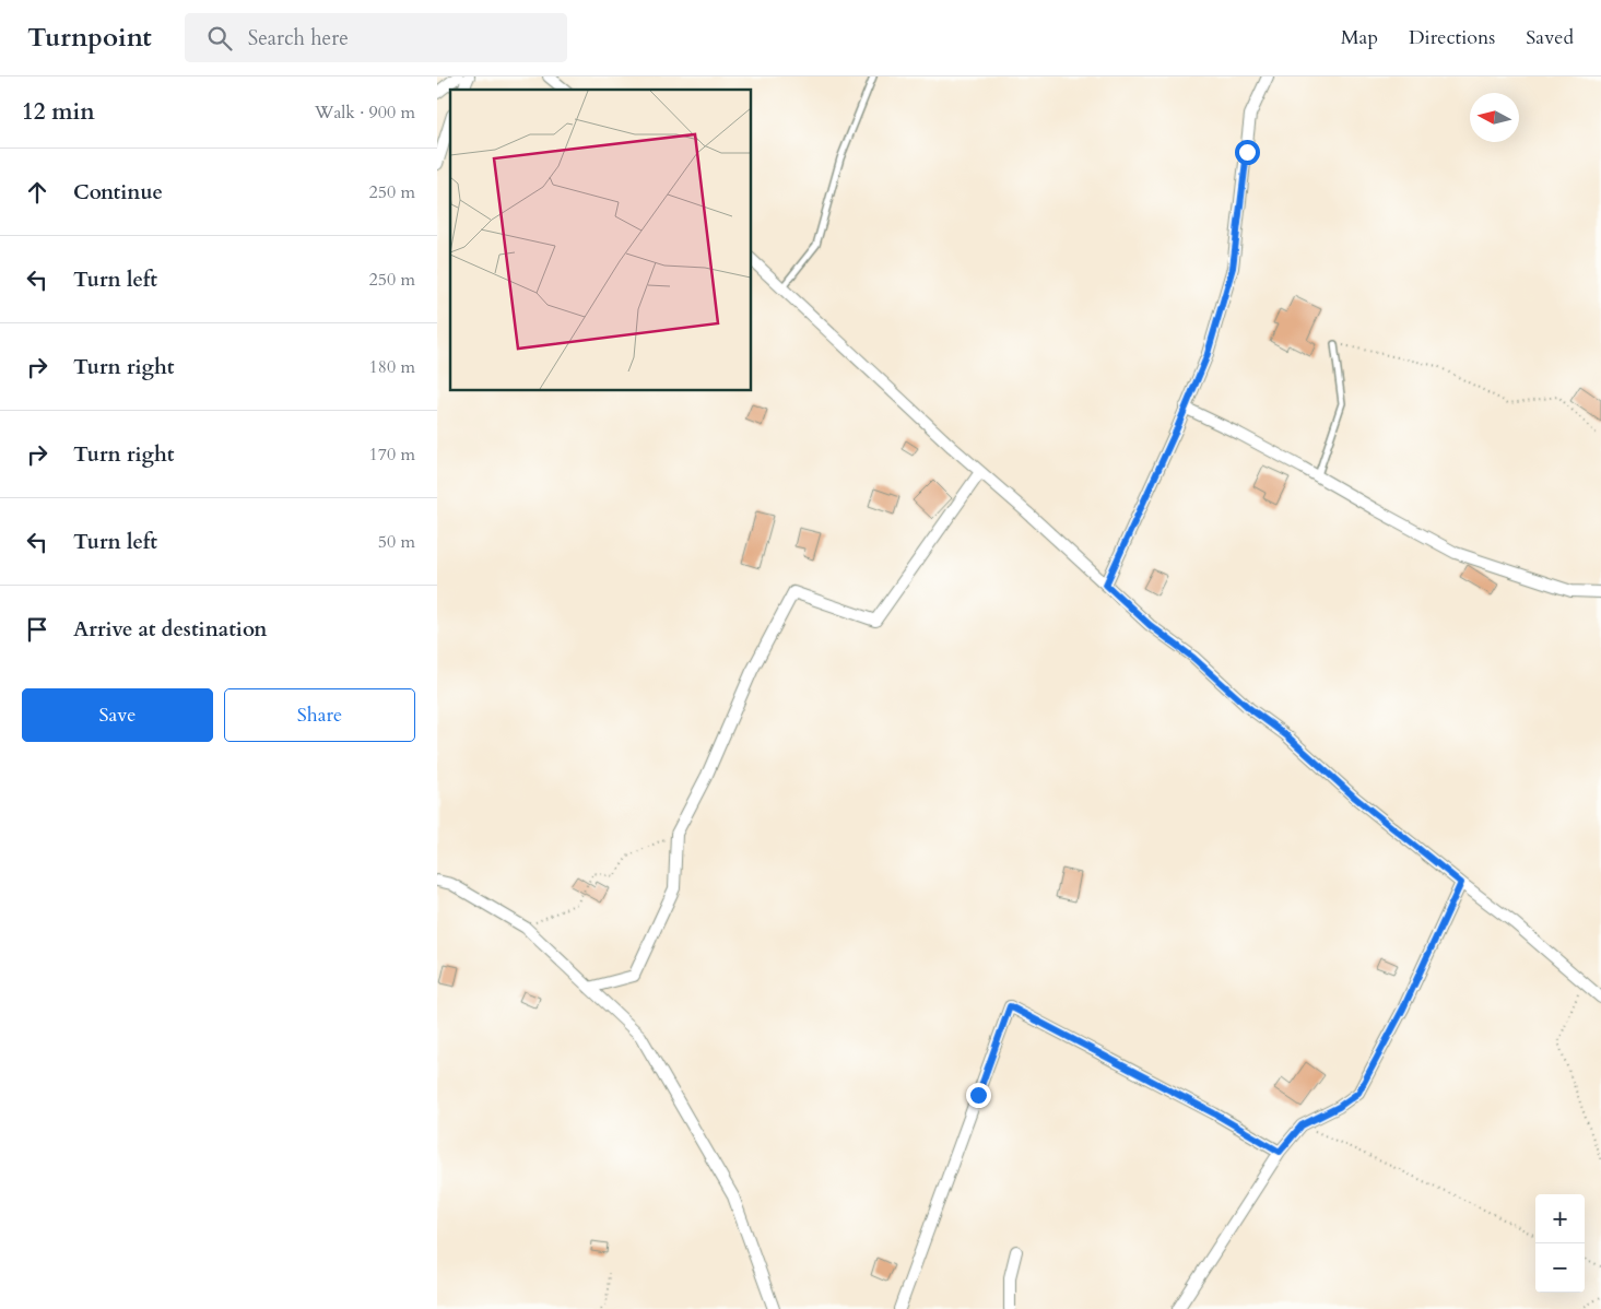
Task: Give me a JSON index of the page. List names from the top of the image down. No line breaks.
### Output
{"north":"left","page":{"header":"Turnpoint","search":"Search here","nav":["Map","Directions","Saved"],"heading":["12 min","Walk · 900 m"],"list":[["Continue","250 m"],["Turn left","250 m"],["Turn right","180 m"],["Turn right","170 m"],["Turn left","50 m"],"Arrive at destination"],"buttons":["Save","Share"],"map_buttons":["+","−"]}}
